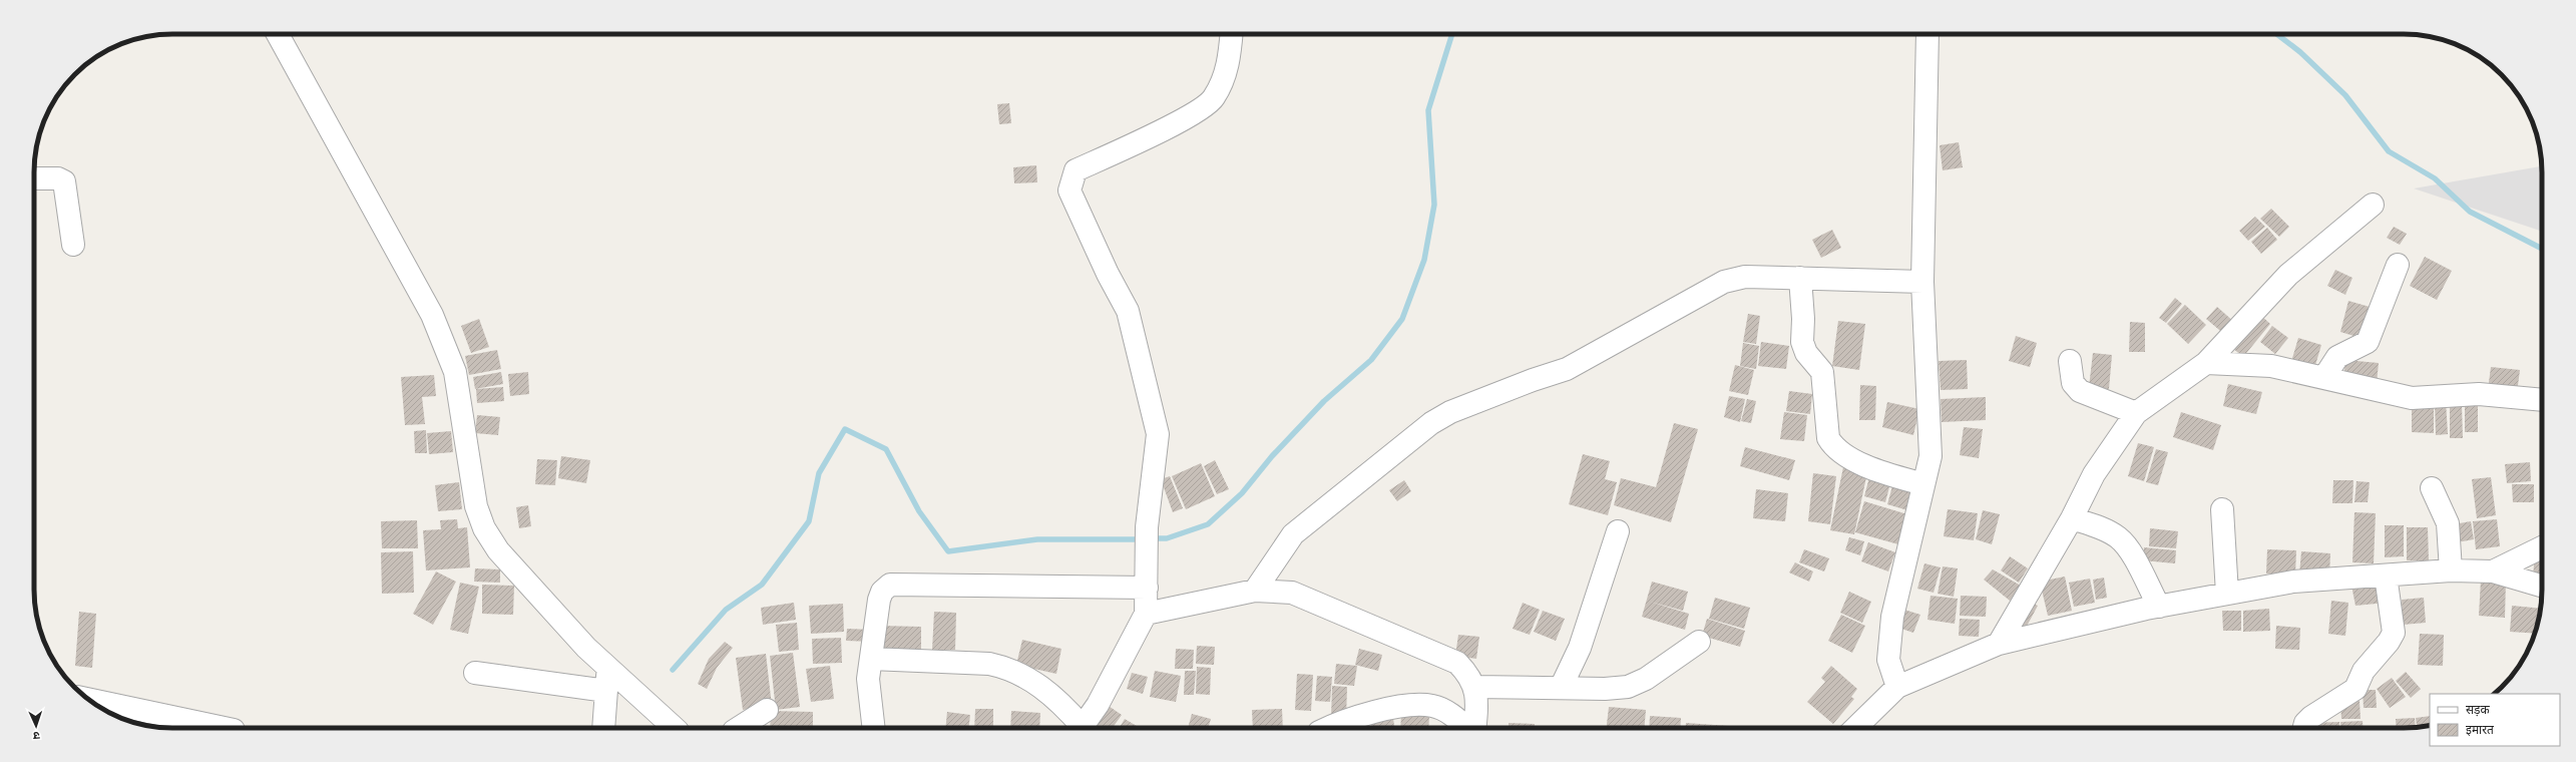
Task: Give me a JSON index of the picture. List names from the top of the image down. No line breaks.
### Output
{"legend":["सड़क","इमारत"],"north":"bottom"}
